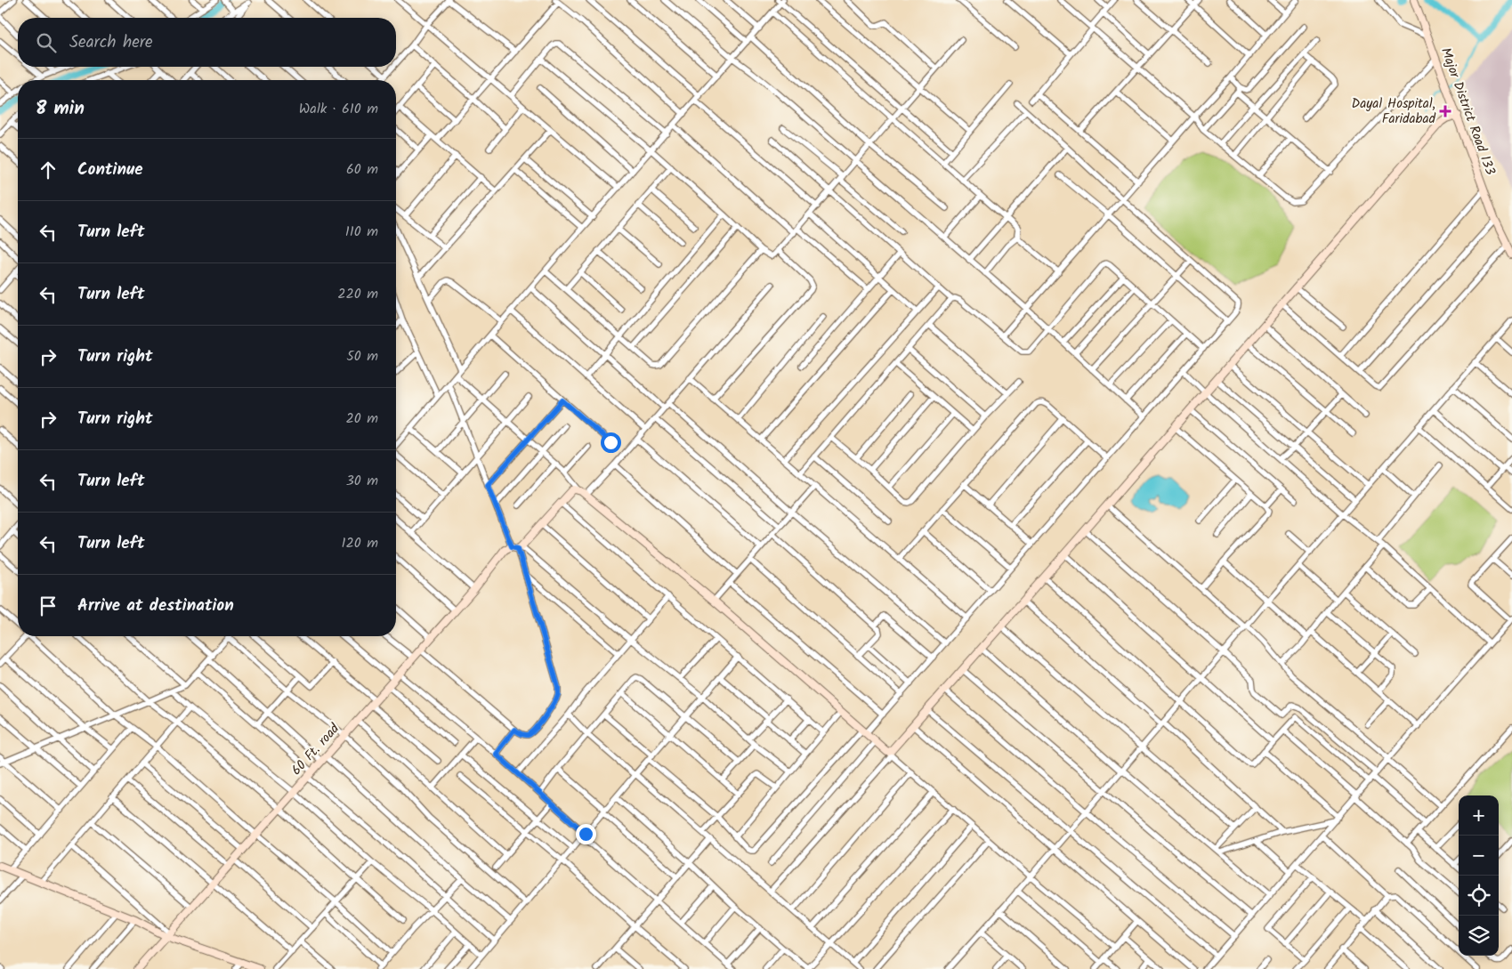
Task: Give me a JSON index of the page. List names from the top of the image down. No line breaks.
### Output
{"streets":{"street":["Major District Road 133","60 Ft. road"]},"places":{"health":["Dayal Hospital, Faridabad"]},"page":{"search":"Search here","heading":["8 min","Walk · 610 m"],"list":[["Continue","60 m"],["Turn left","110 m"],["Turn left","220 m"],["Turn right","50 m"],["Turn right","20 m"],["Turn left","30 m"],["Turn left","120 m"],"Arrive at destination"],"map_buttons":["+","−"]}}
